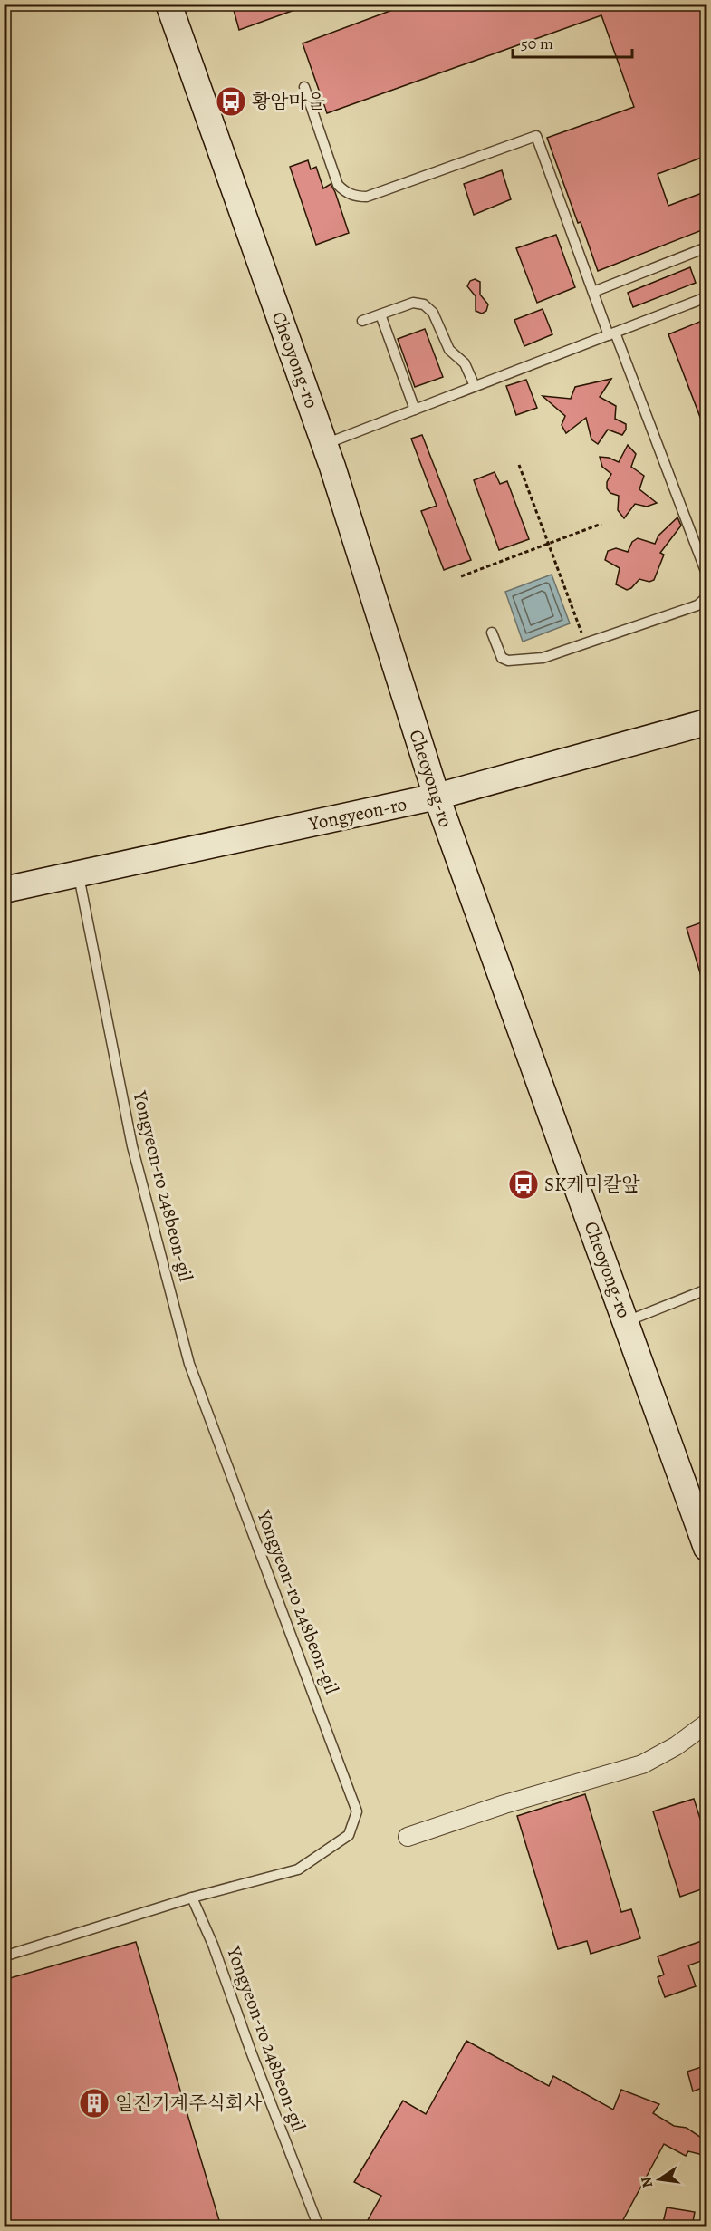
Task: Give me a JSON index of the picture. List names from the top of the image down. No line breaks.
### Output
{"streets":{"street":["Cheoyong-ro","Yongyeon-ro"],"lane":["Yongyeon-ro 248beon-gil"]},"crossings":[["Cheoyong-ro","Yongyeon-ro"],["Yongyeon-ro","Yongyeon-ro 248beon-gil"]],"places":{"bus stop":["황암마을","SK케미칼앞"],"building":["일진기계주식회사"]},"scale_bar":"50 m","north":"left"}
